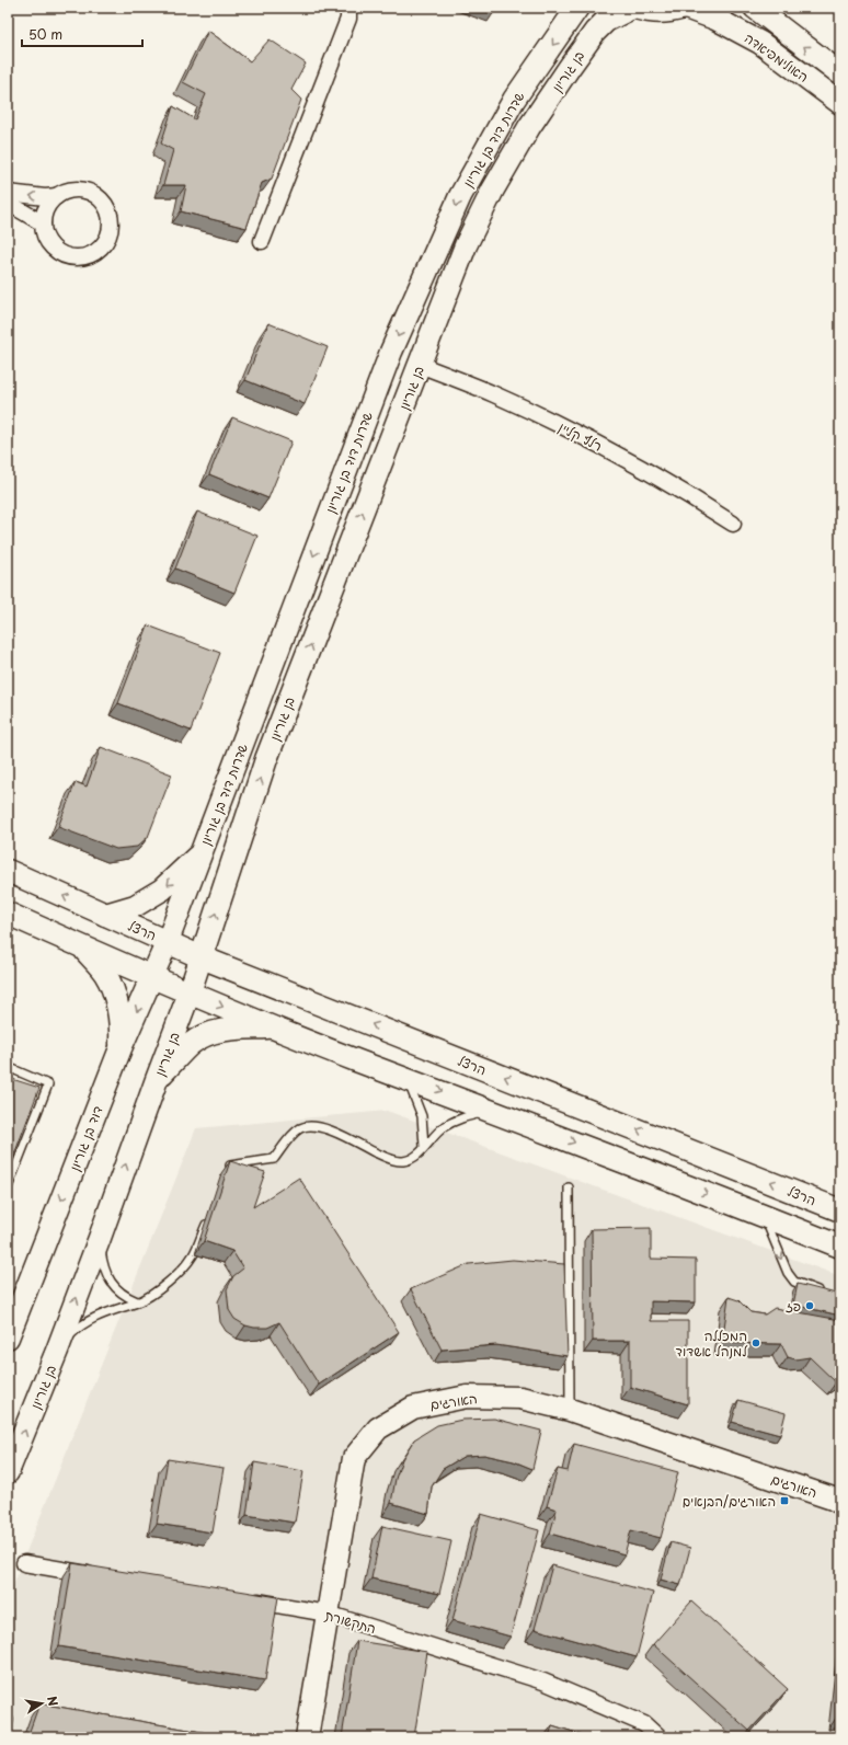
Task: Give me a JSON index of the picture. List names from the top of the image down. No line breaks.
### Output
{"streets":{"main road":["האולימפיאדה","בן גוריון","שדרות דוד בן גוריון","הרצל","דוד בן גוריון","האורגים"],"street":["רלף קליין","התקשורת"]},"crossings":[["בן גוריון","רלף קליין"],["בן גוריון","הרצל"],["שדרות דוד בן גוריון","הרצל"],["שדרות דוד בן גוריון","דוד בן גוריון"],["הרצל","דוד בן גוריון"],["האורגים","התקשורת"]],"one_way":["בן גוריון","שדרות דוד בן גוריון","דוד בן גוריון"],"places":{"other":["פז","המכללה למנהל אשדוד"],"transit":["האורגים/הבנאים"]},"scale_bar":"50 m","north":"right"}
